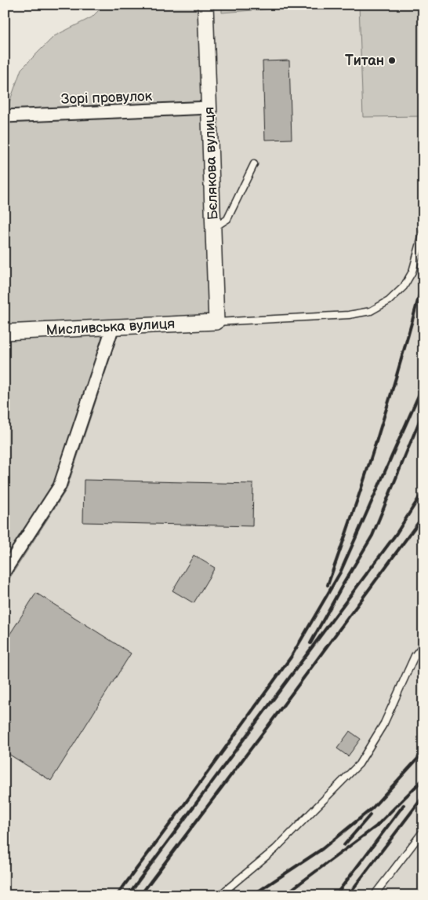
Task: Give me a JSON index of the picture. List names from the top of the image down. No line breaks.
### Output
{"streets":{"street":["Зорі провулок","Бєлякова вулиця","Мисливська вулиця"]},"crossings":[["Зорі провулок","Бєлякова вулиця"],["Бєлякова вулиця","Мисливська вулиця"]],"places":["Титан"]}
